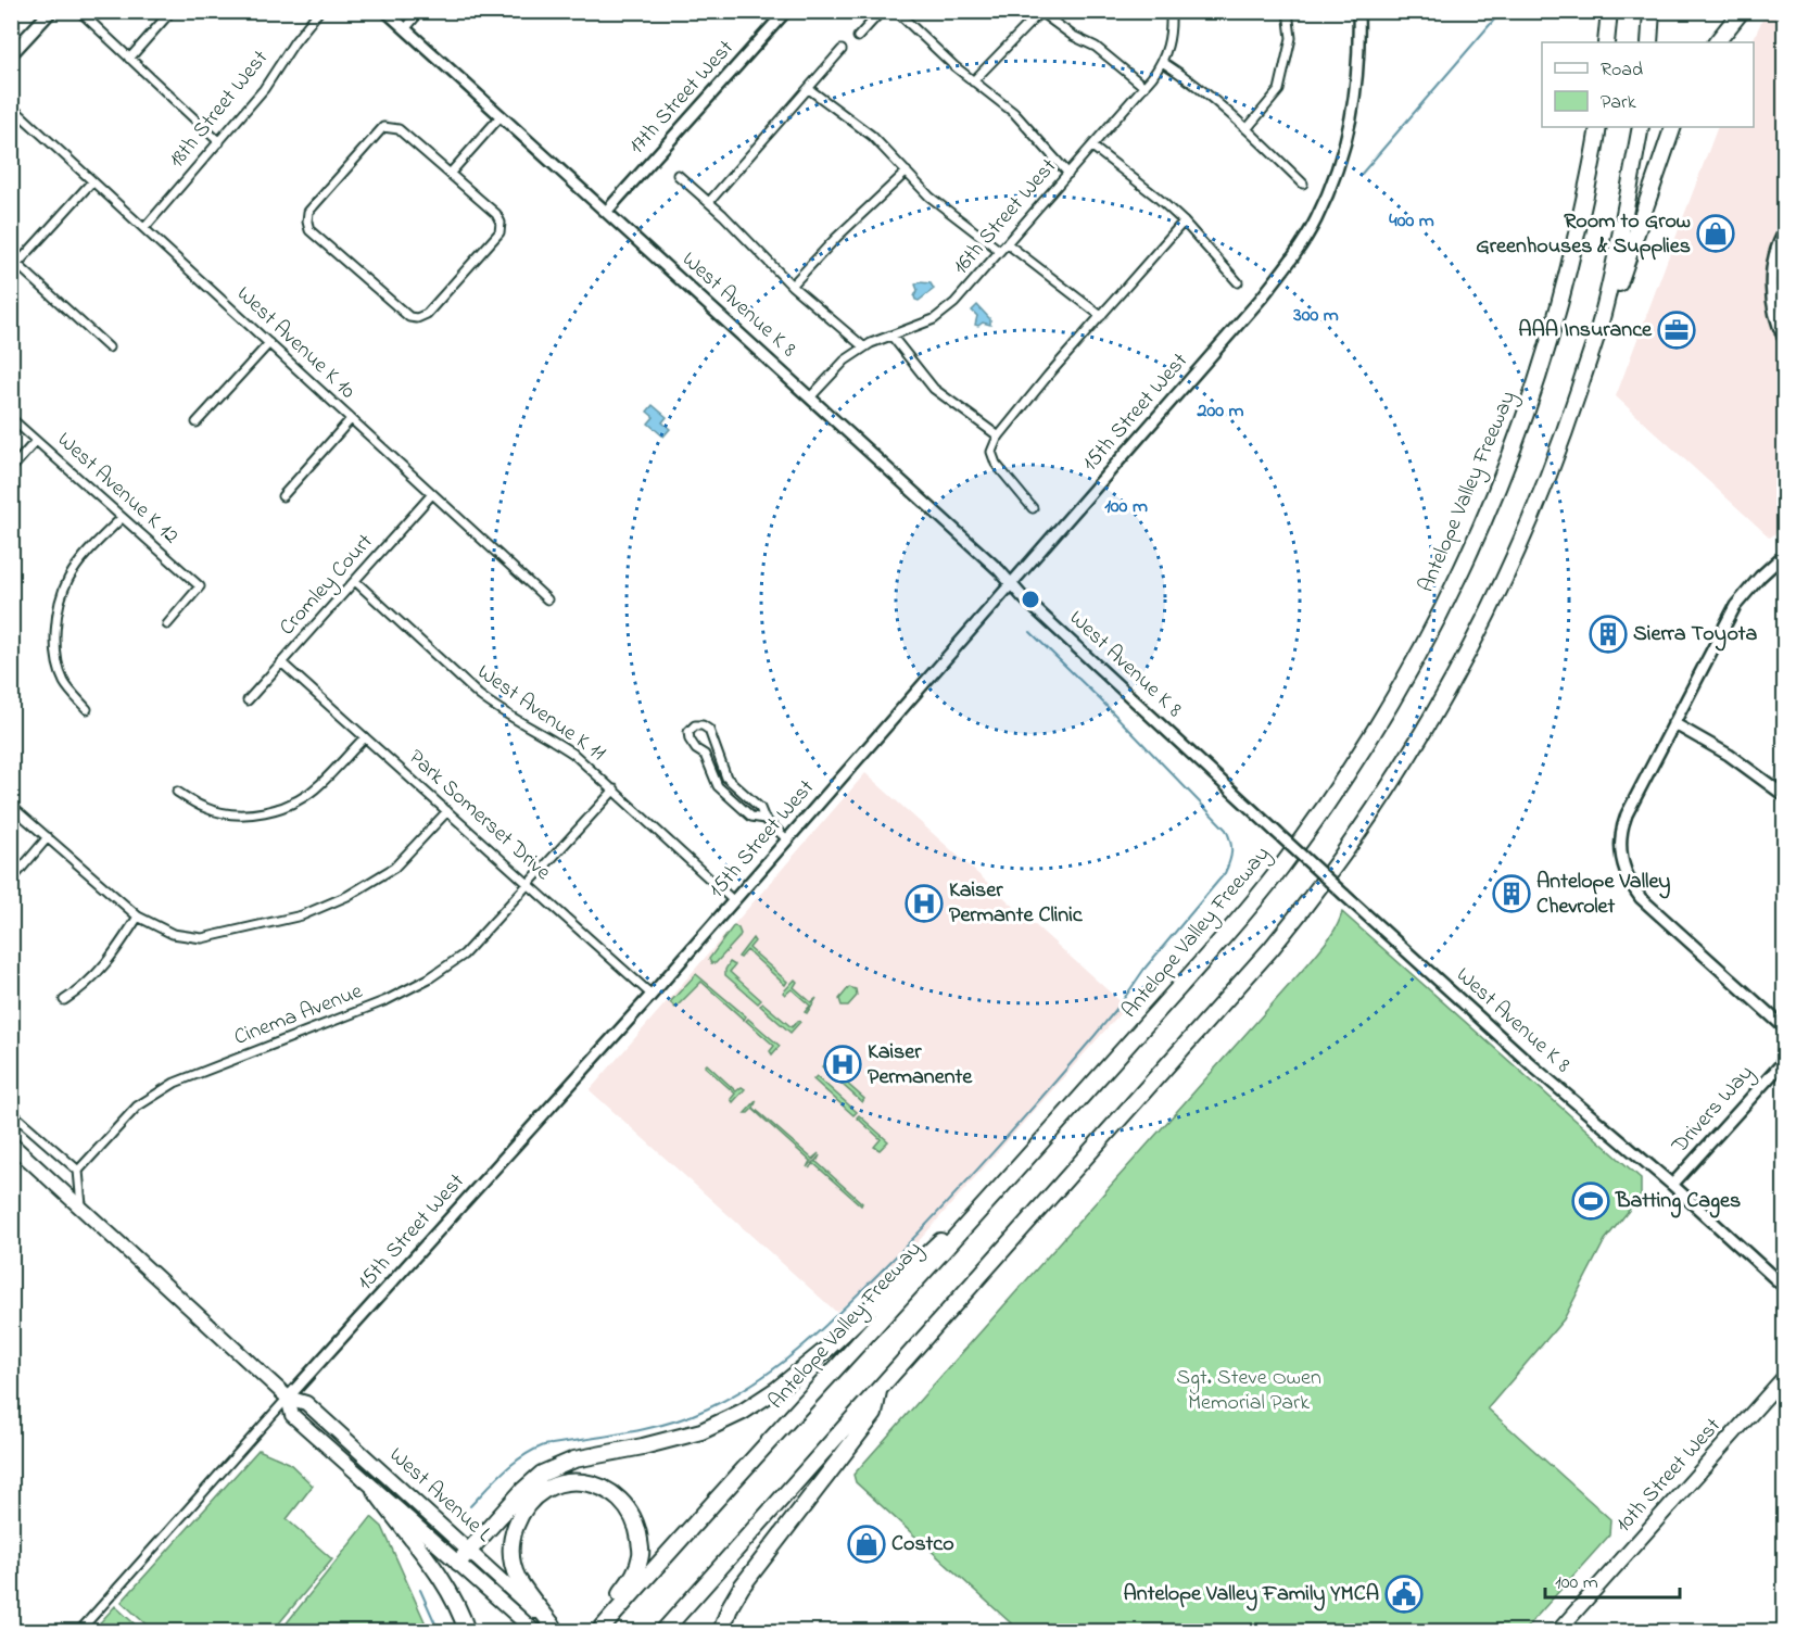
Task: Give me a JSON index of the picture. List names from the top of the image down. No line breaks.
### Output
{"streets":{"highway":["Antelope Valley Freeway"],"main road":["10th Street West","West Avenue L"],"street":["17th Street West","18th Street West","16th Street West","West Avenue K 8","West Avenue K 10","15th Street West","West Avenue K 12","Cromley Court","West Avenue K 11","Park Somerset Drive","Cinema Avenue","Drivers Way"]},"crossings":[["17th Street West","West Avenue K 8"],["18th Street West","West Avenue K 10"],["16th Street West","West Avenue K 8"],["West Avenue K 8","15th Street West"],["West Avenue K 8","Drivers Way"],["West Avenue K 10","Cromley Court"],["15th Street West","West Avenue K 11"],["15th Street West","Park Somerset Drive"],["15th Street West","West Avenue L"],["Cromley Court","West Avenue K 11"],["Cromley Court","Park Somerset Drive"],["West Avenue K 11","Cinema Avenue"],["Park Somerset Drive","Cinema Avenue"]],"parks":["Sgt. Steve Owen Memorial Park"],"places":{"shop":["Room to Grow Greenhouses & Supplies","Costco"],"office":["AAA Insurance"],"building":["Sierra Toyota","Antelope Valley Chevrolet"],"hospital":["Kaiser Permante Clinic","Kaiser Permanente"],"sports":["Batting Cages"],"public building":["Antelope Valley Family YMCA"]},"legend":["Road","Park"],"scale_bar":"100 m","rings":["400 m","300 m","200 m","100 m"]}
